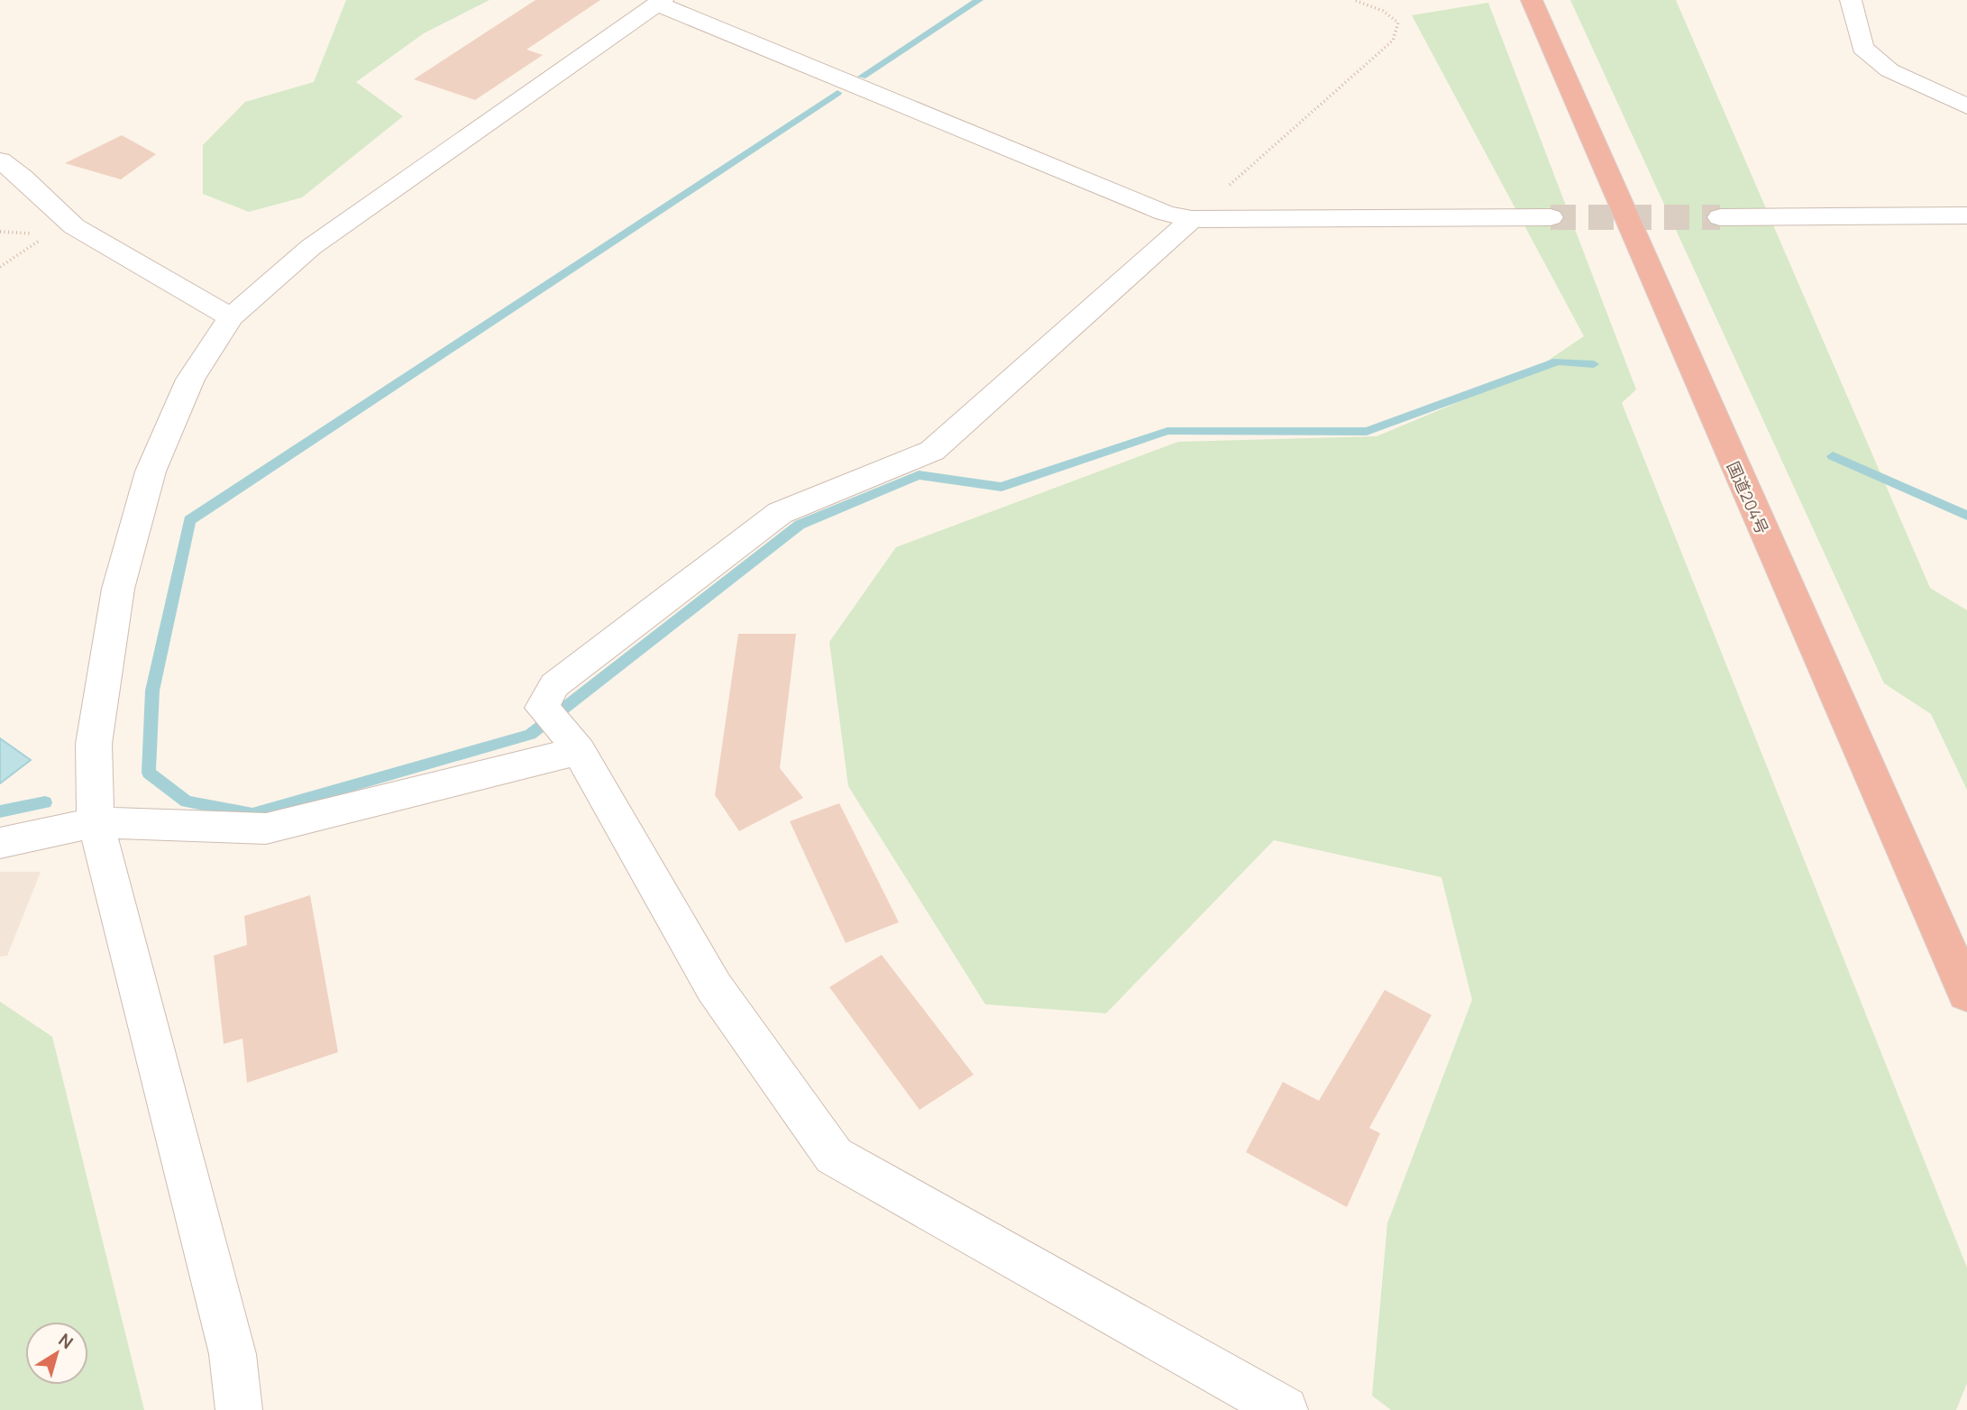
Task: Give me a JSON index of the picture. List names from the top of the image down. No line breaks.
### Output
{"streets":{"highway":["国道204号"]},"north":"top right"}
